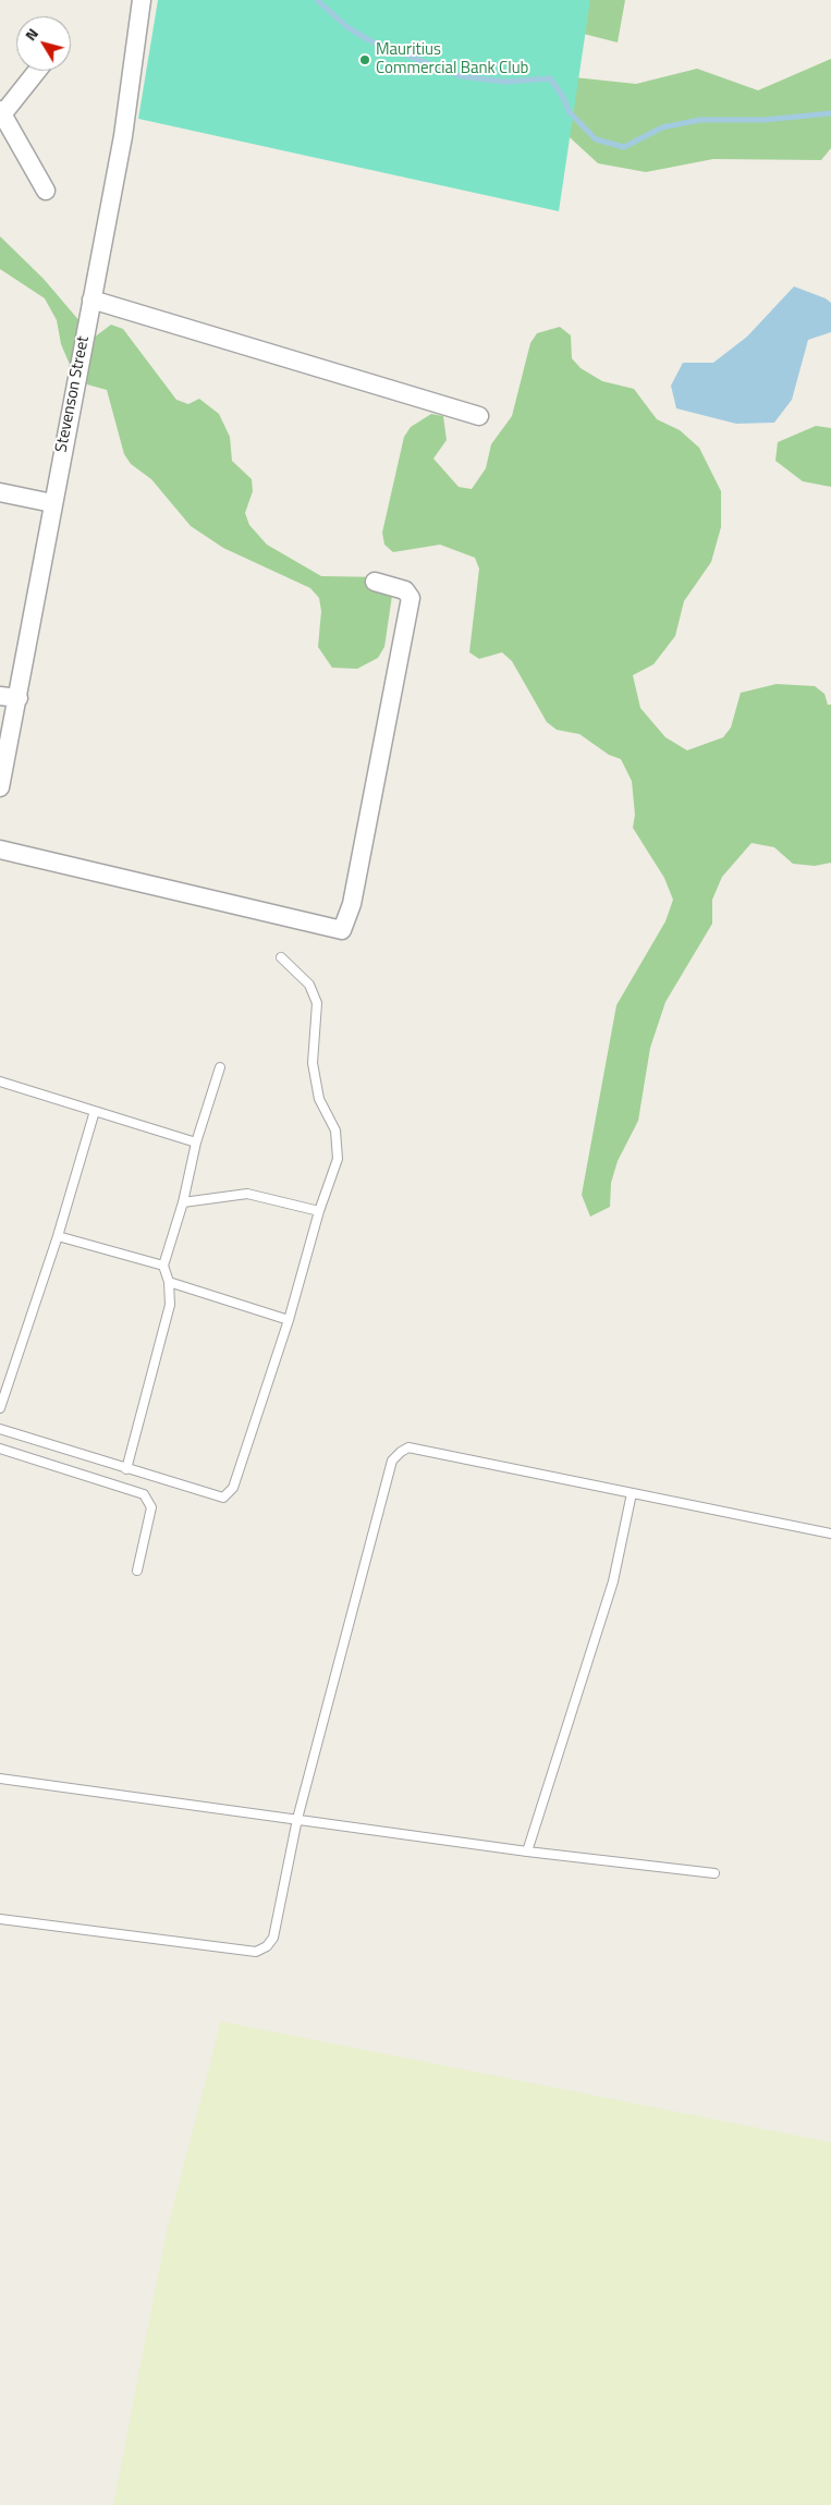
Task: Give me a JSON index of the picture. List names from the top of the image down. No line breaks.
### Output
{"streets":{"street":["Stevenson Street"]},"places":["Mauritius Commercial Bank Club"],"north":"top left"}
